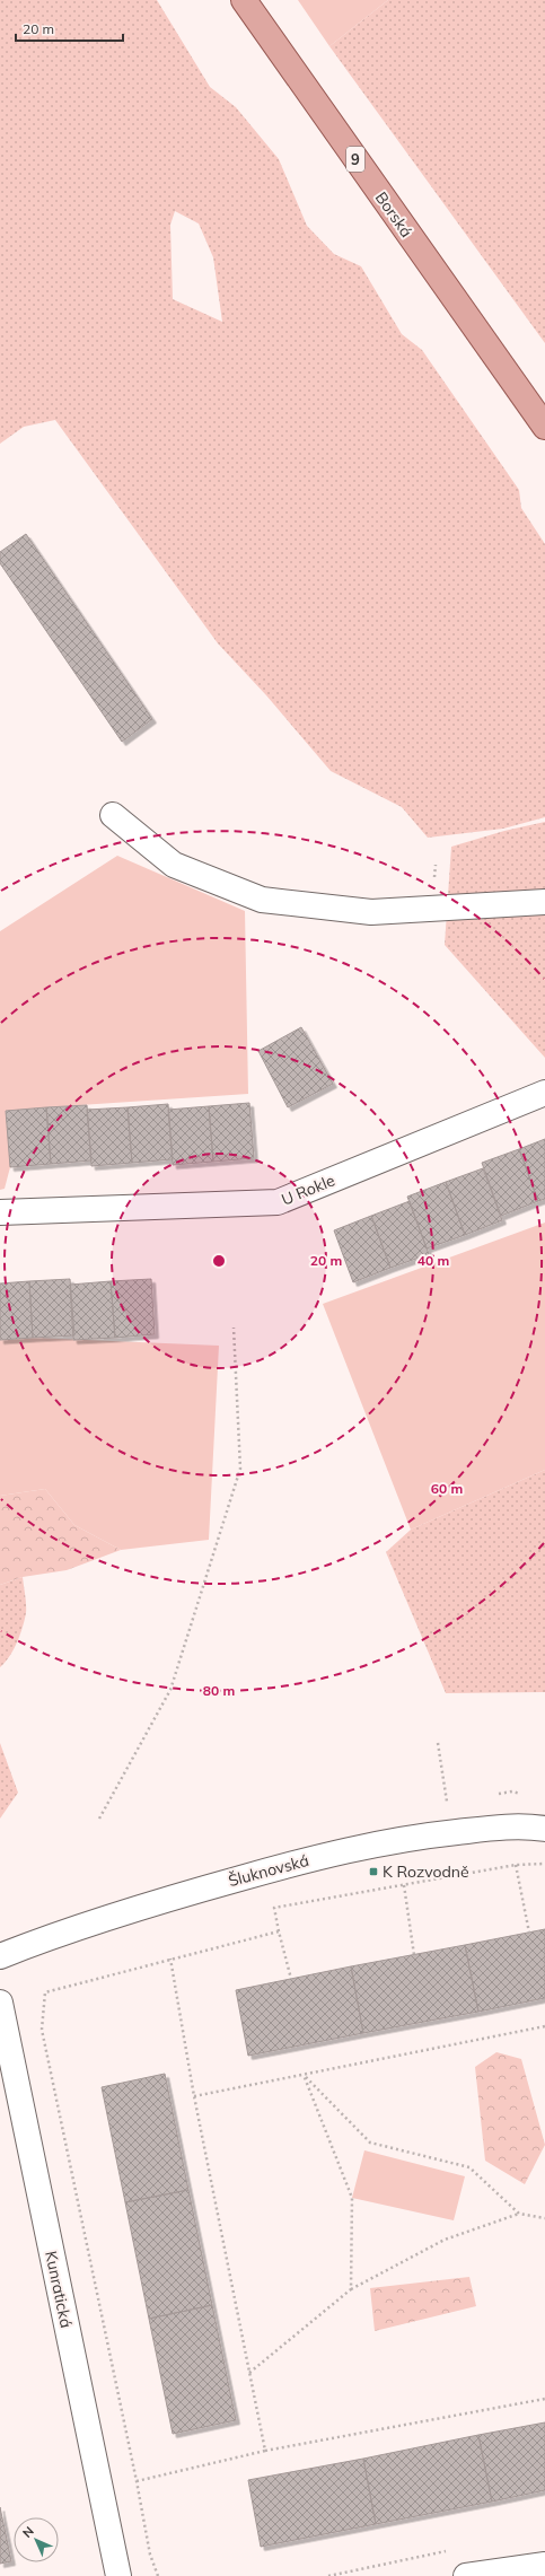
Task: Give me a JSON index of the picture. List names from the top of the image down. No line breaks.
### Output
{"streets":{"main road":["9","Borská"],"street":["U Rokle","Šluknovská","Kunratická"]},"places":{"transit":["K Rozvodně"]},"scale_bar":"20 m","north":"top left","rings":["20 m","40 m","60 m","80 m"]}
